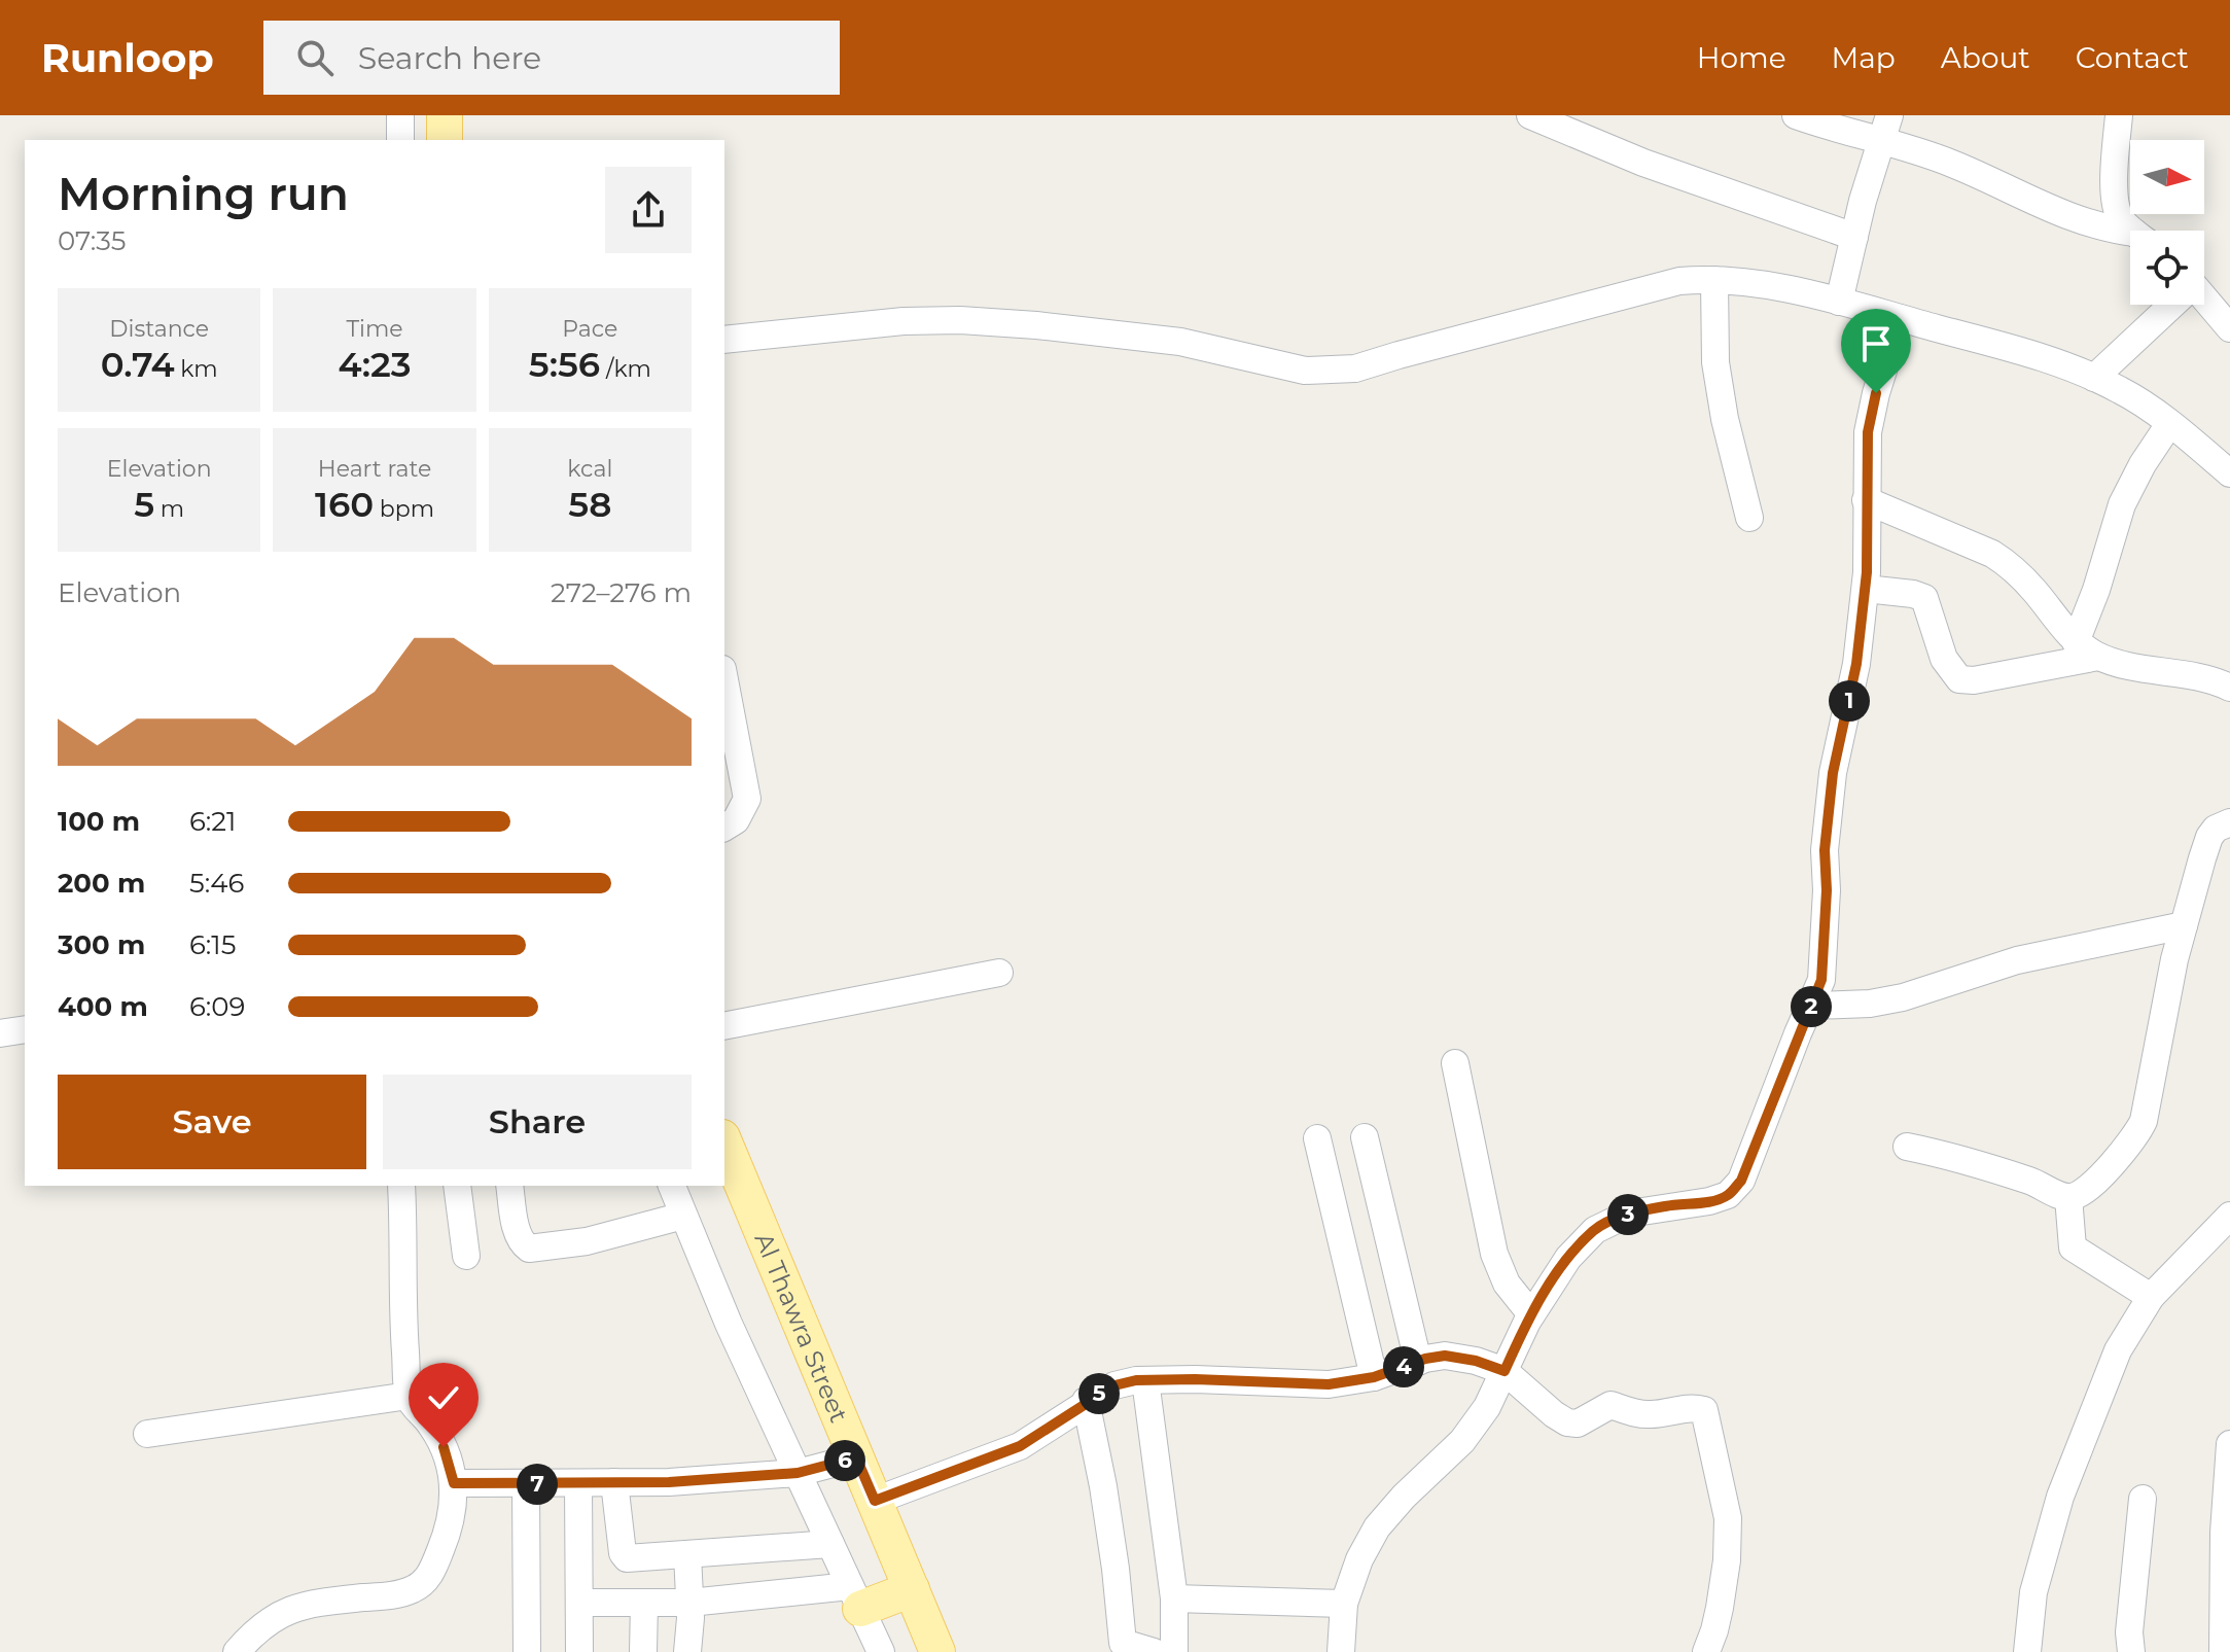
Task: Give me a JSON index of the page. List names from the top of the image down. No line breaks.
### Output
{"streets":{"main road":["Al Thawra Street"]},"north":"right","page":{"header":"Runloop","search":"Search here","nav":["Home","Map","About","Contact"],"heading":["Morning run","07:35"],"stats":[["Distance","0.74 km"],["Time","4:23"],["Pace","5:56 /km"],["Elevation","5 m"],["Heart rate","160 bpm"],["kcal","58"]],"chart":["Elevation","272–276 m"],"pins":["1","2","3","4","5","6","7"],"list":[{"name":"100 m","note":"6:21"},{"name":"200 m","note":"5:46"},{"name":"300 m","note":"6:15"},{"name":"400 m","note":"6:09"}],"buttons":["Save","Share"]}}
